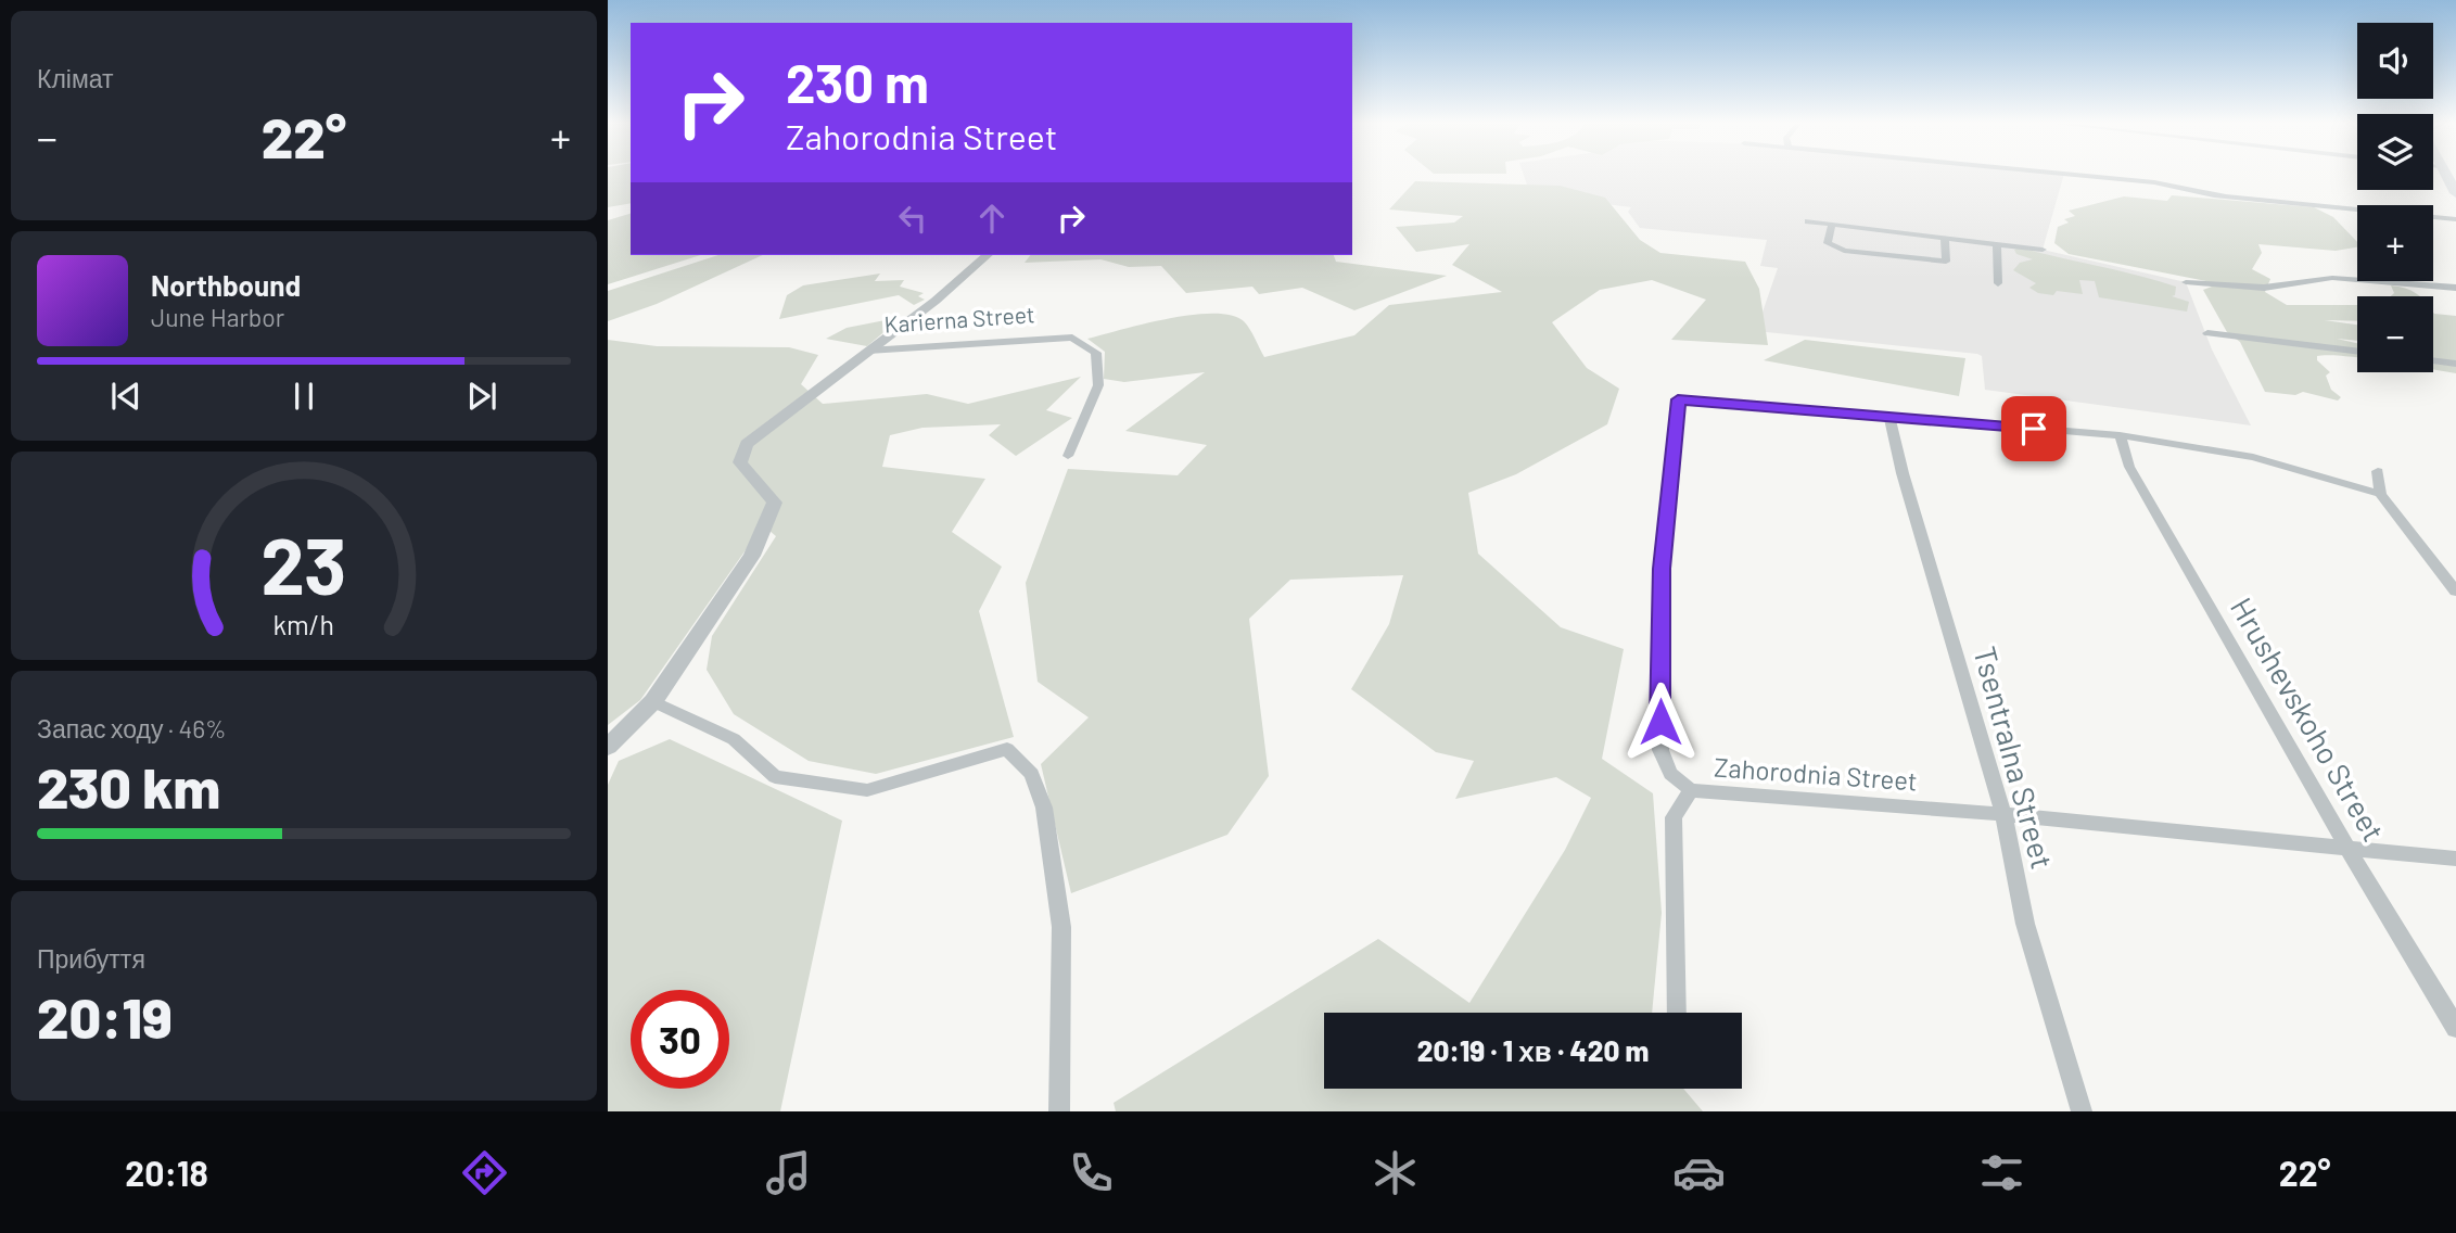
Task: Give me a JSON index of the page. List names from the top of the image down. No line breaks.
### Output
{"streets":{"street":["Karierna Street","Hrushevskoho Street","Tsentralna Street","Zahorodnia Street"]},"crossings":[["Hrushevskoho Street","Zahorodnia Street"],["Tsentralna Street","Zahorodnia Street"]],"page":{"tile":["Клімат",["Запас ходу · 46%","230 km"],["Прибуття","20:19"]],"map_buttons":["+","−"],"turn":["230 m","Zahorodnia Street"],"heat":["−","22°","+"],"song":["Northbound","June Harbor"],"limit":"30","trip":"20:19 · 1 хв · 420 m","tabs":["20:18","22°"],"gauge":["23","km/h"]}}
